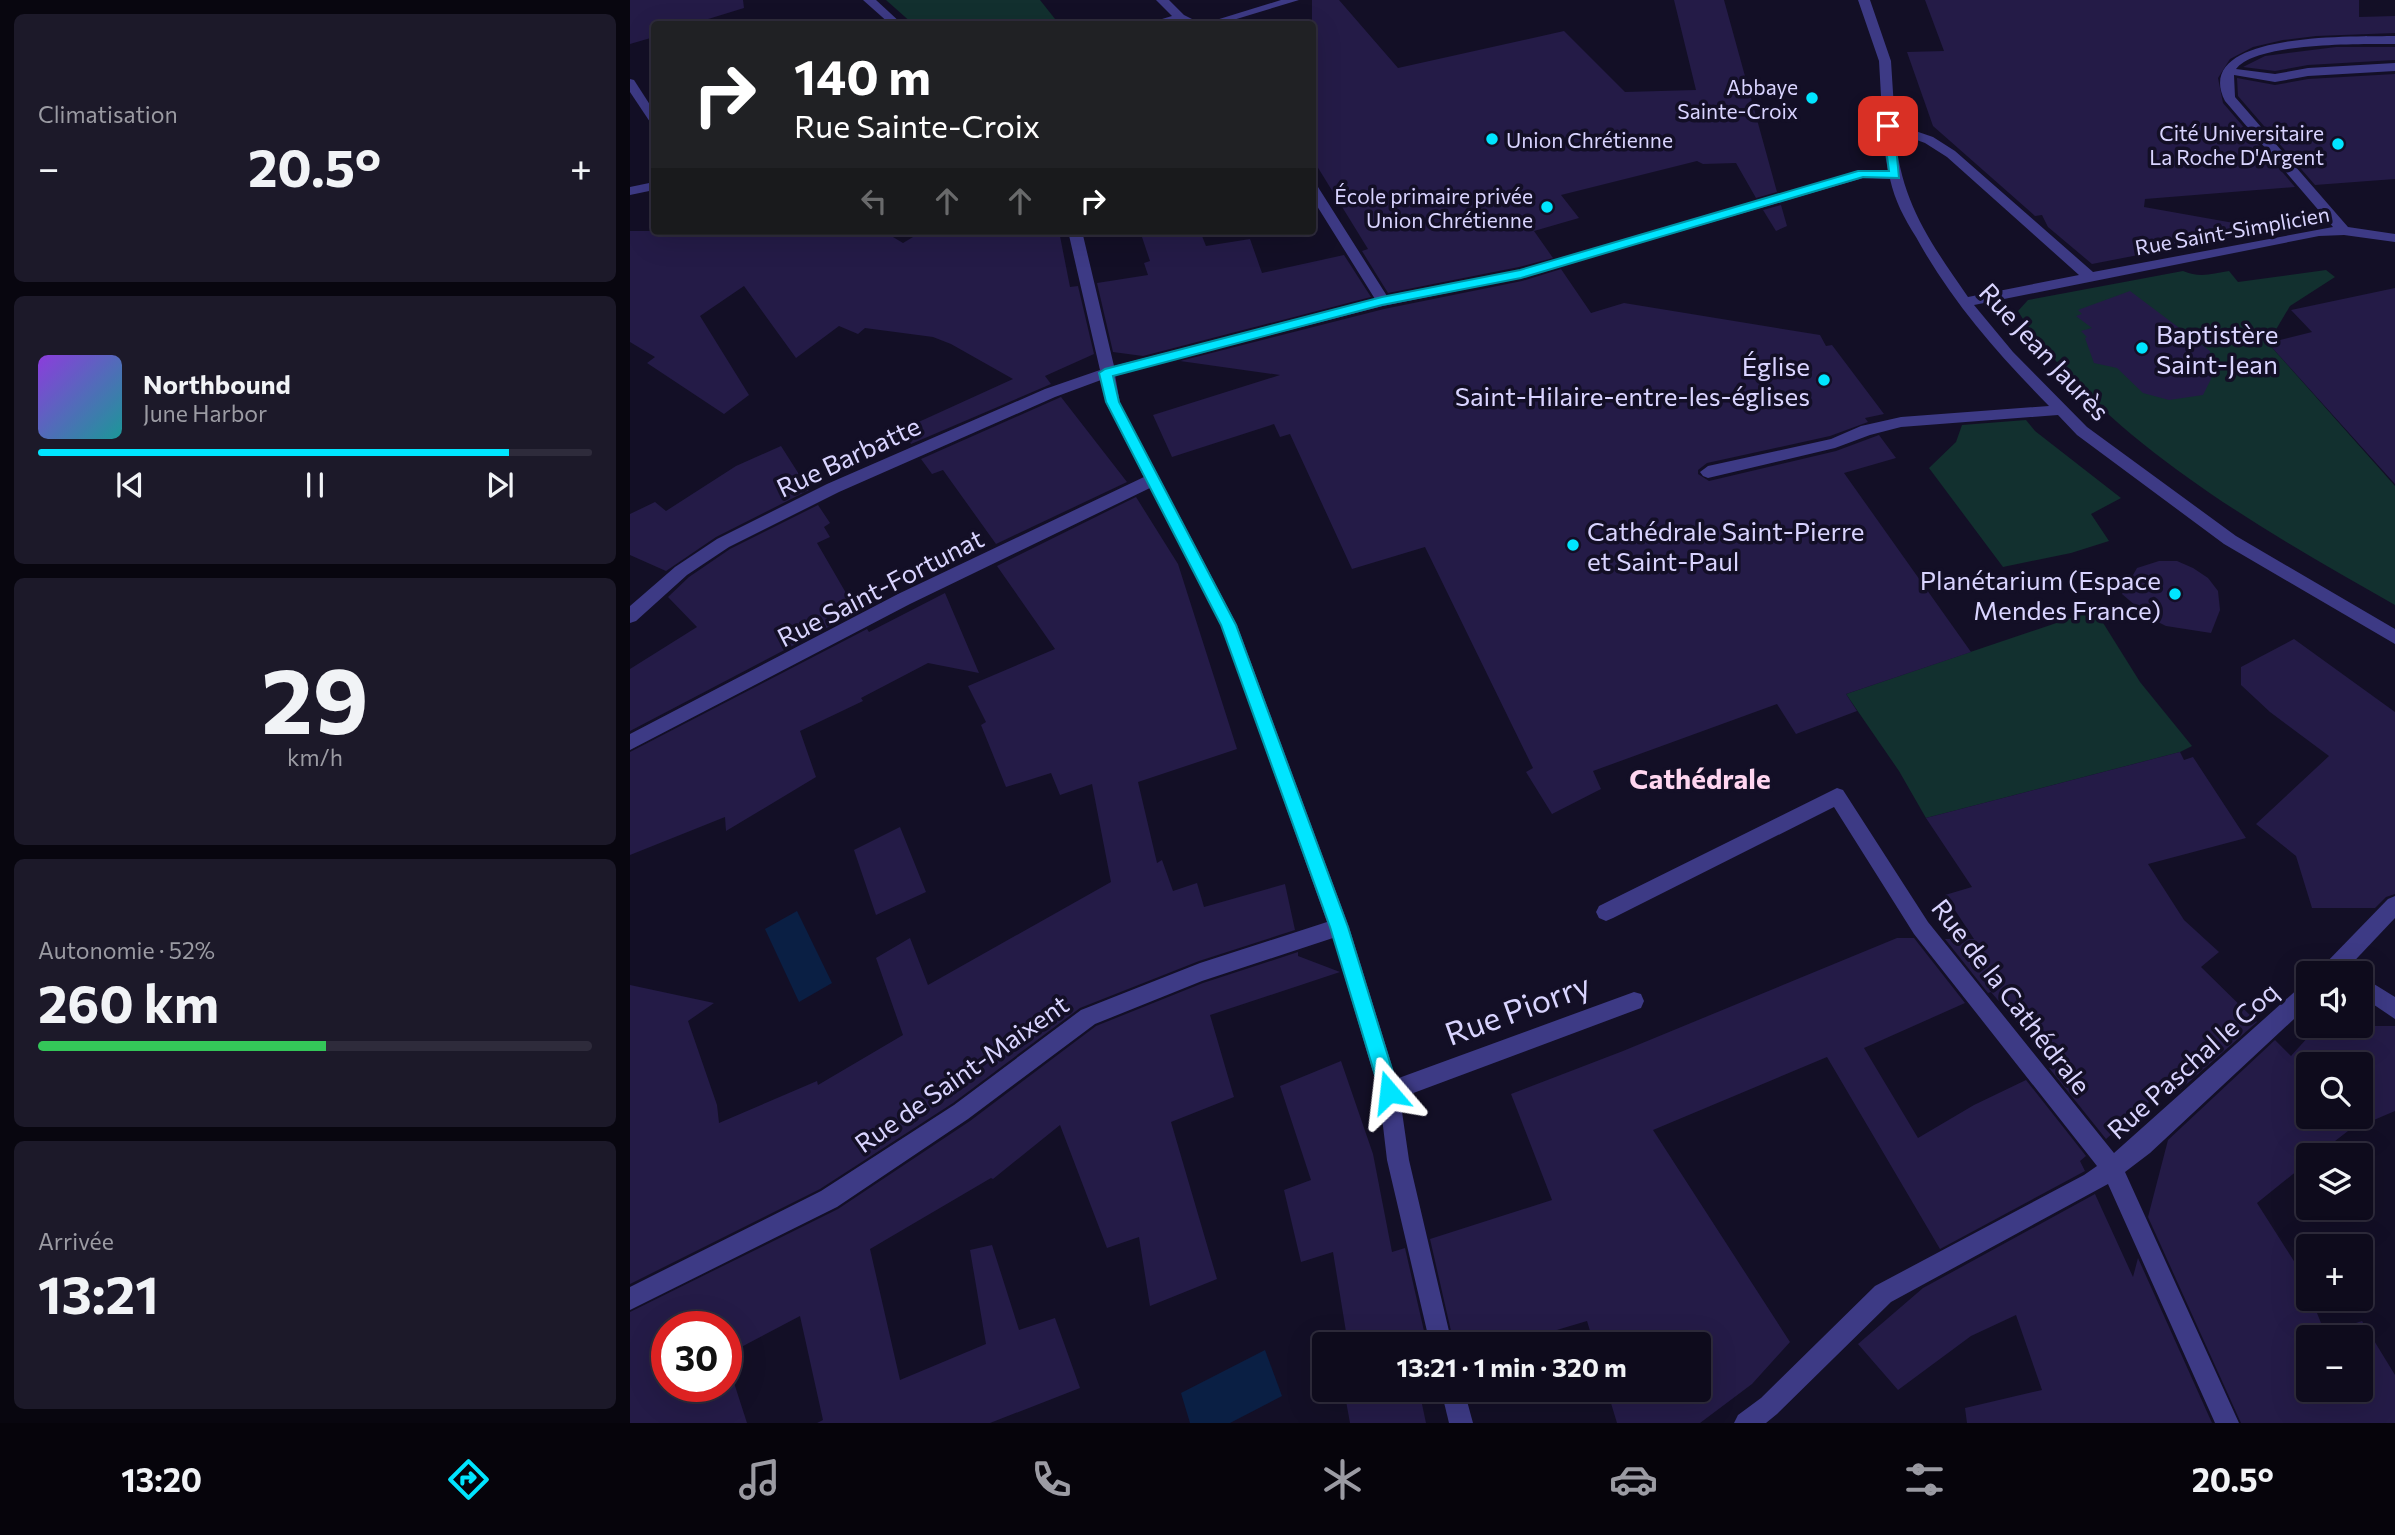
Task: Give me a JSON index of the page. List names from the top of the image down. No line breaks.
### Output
{"streets":{"street":["Rue Saint-Simplicien","Rue Jean Jaurès","Rue Barbatte","Rue Saint-Fortunat","Rue de la Cathédrale","Rue Piorry","Rue Paschal le Coq","Rue de Saint-Maixent"]},"crossings":[["Rue Saint-Simplicien","Rue Jean Jaurès"],["Rue Jean Jaurès","Rue Barbatte"],["Rue de la Cathédrale","Rue Paschal le Coq"]],"districts":["Cathédrale"],"places":["Abbaye Sainte-Croix","Union Chrétienne","Cité Universitaire La Roche D'Argent","École primaire privée Union Chrétienne","Baptistère Saint-Jean","Église Saint-Hilaire-entre-les-églises","Cathédrale Saint-Pierre et Saint-Paul","Planétarium (Espace Mendes France)"],"page":{"tile":["Climatisation",["29","km/h"],["Autonomie · 52%","260 km"],["Arrivée","13:21"]],"turn":["140 m","Rue Sainte-Croix"],"heat":["−","20.5°","+"],"song":["Northbound","June Harbor"],"map_buttons":["+","−"],"limit":"30","trip":"13:21 · 1 min · 320 m","tabs":["13:20","20.5°"]}}
